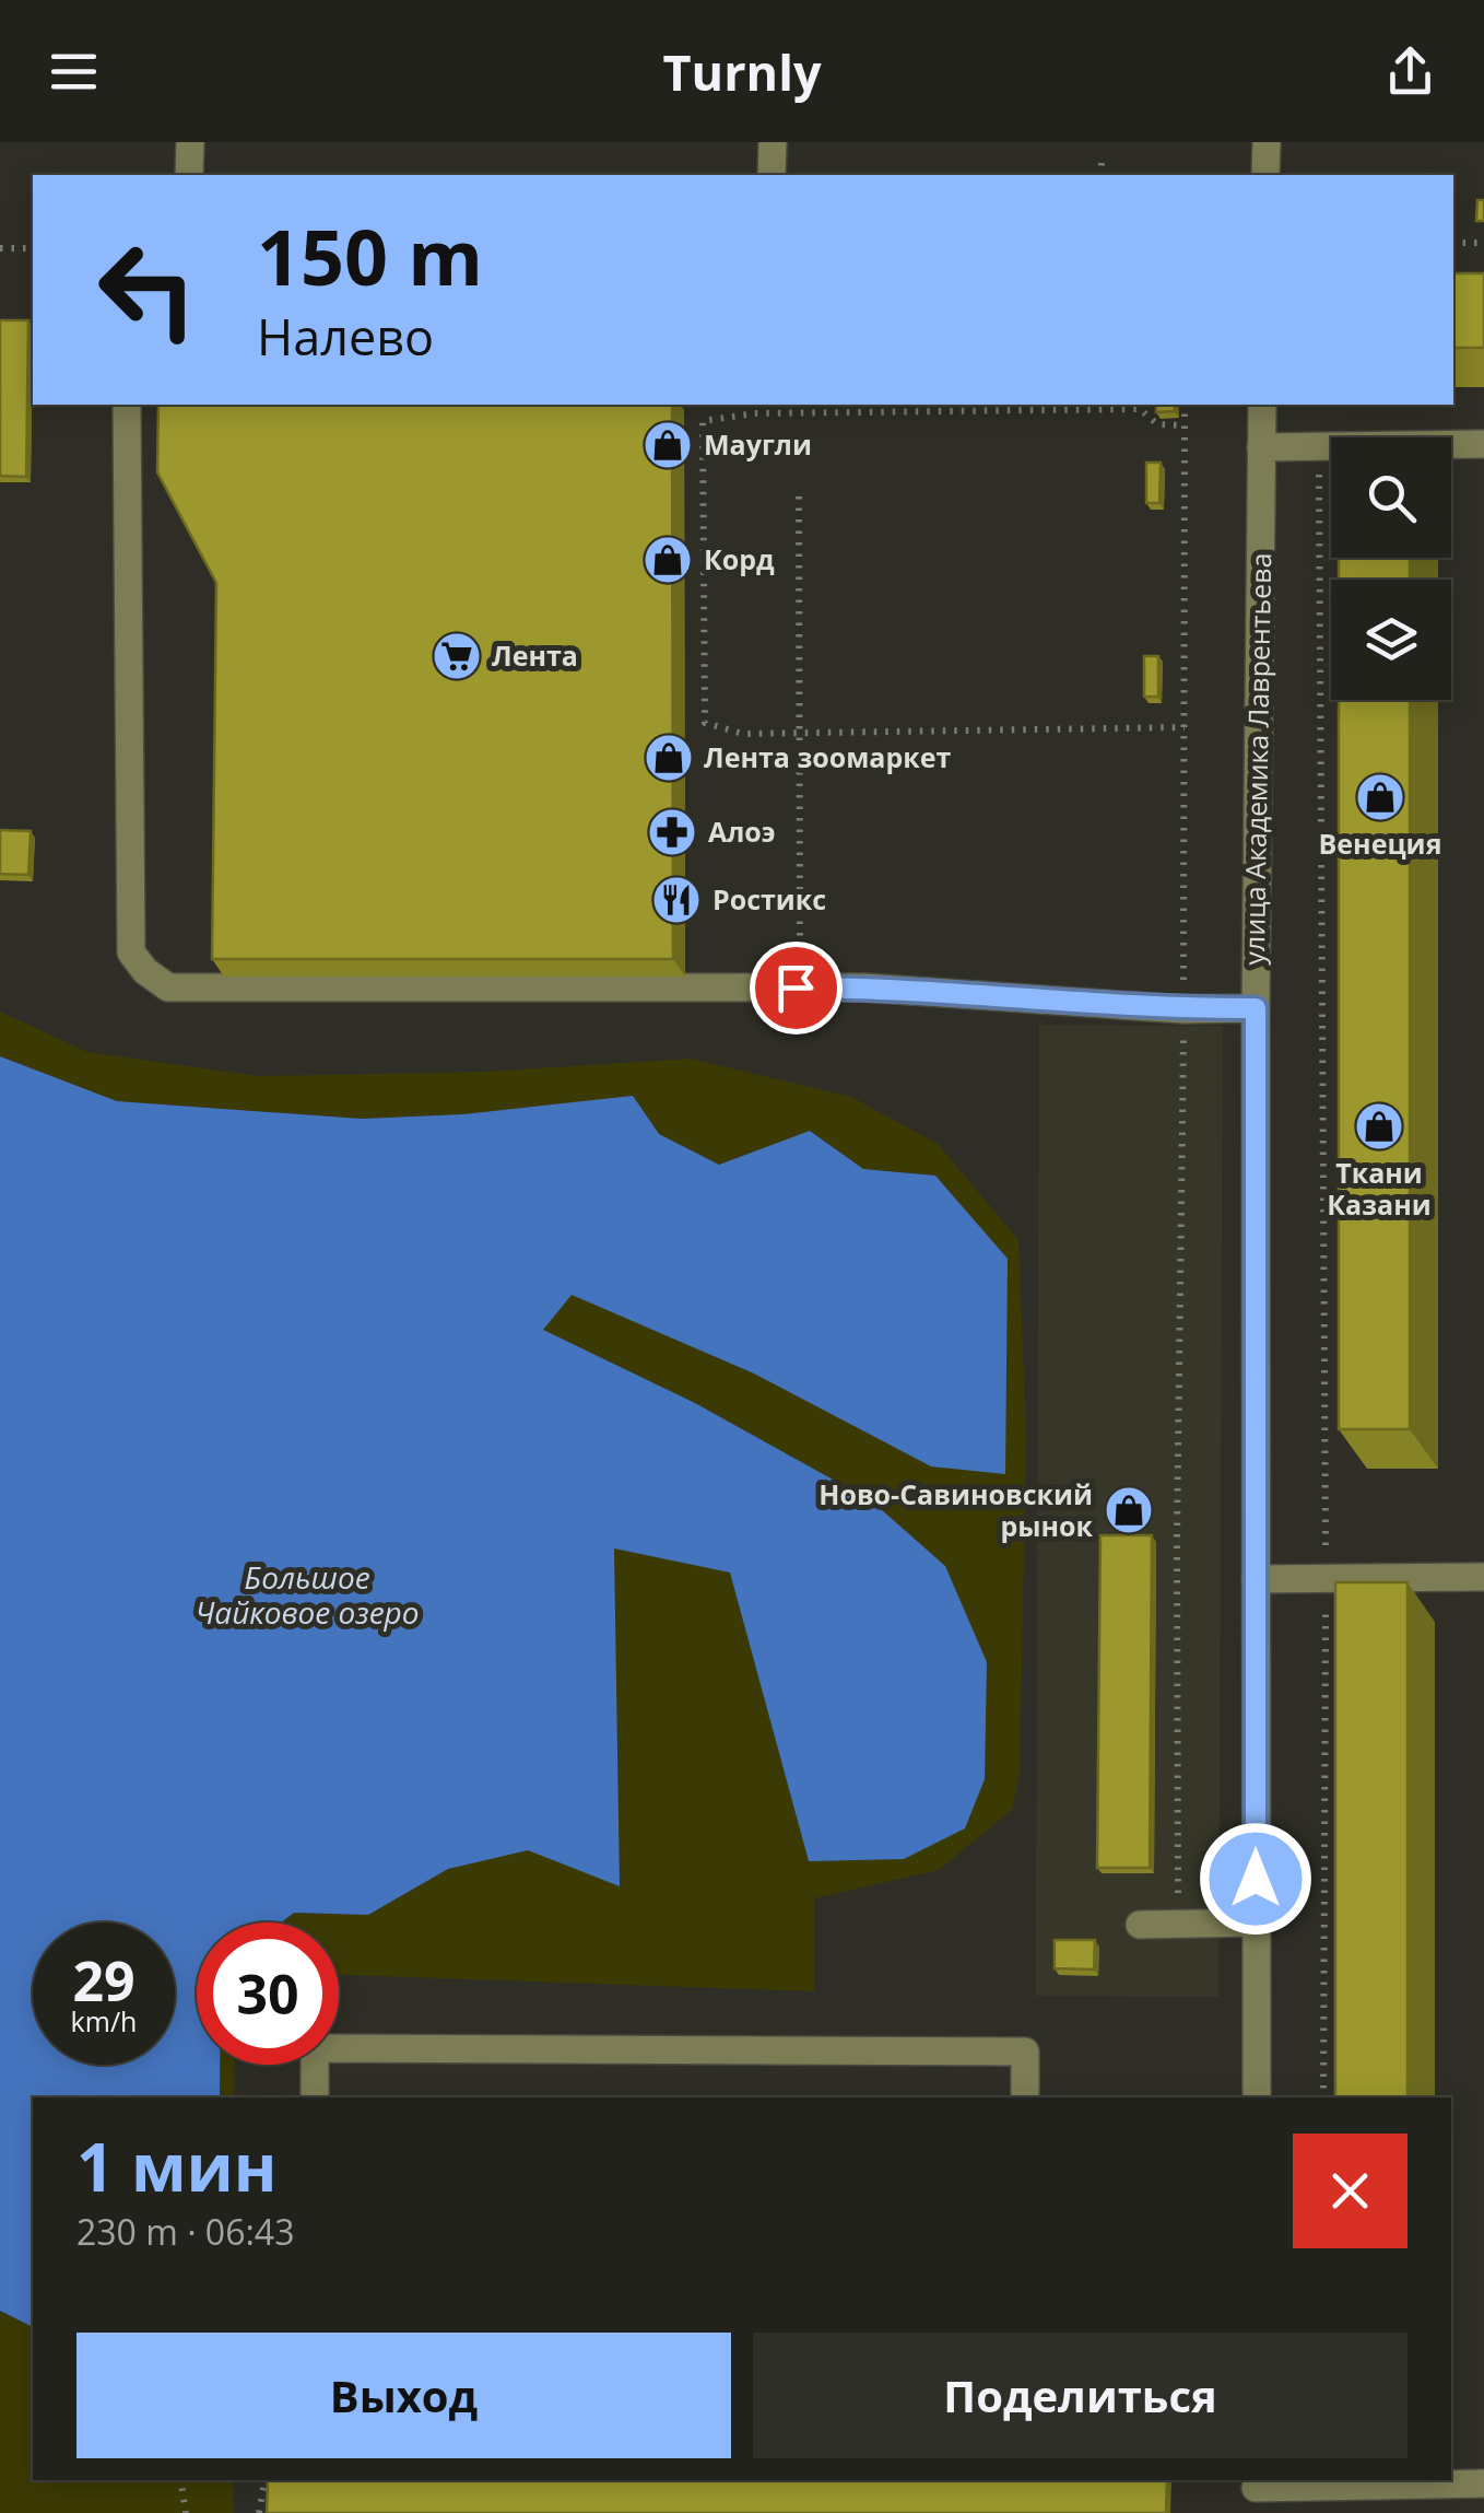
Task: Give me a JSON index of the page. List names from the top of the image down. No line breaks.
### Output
{"streets":{"street":["улица Академика Лаврентьева"]},"water":["Большое Чайковое озеро"],"places":{"shop":["Маугли","Корд","Лента зоомаркет","Венеция","Ткани Казани","Ново-Савиновский рынок"],"supermarket":["Лента"],"pharmacy":["Алоэ"],"restaurant":["Ростикс"]},"page":{"header":"Turnly","turn":["150 m","Налево"],"speed":"29 km/h","limit":"30","heading":["1 мин","230 m · 06:43"],"buttons":["Выход","Поделиться"]}}
